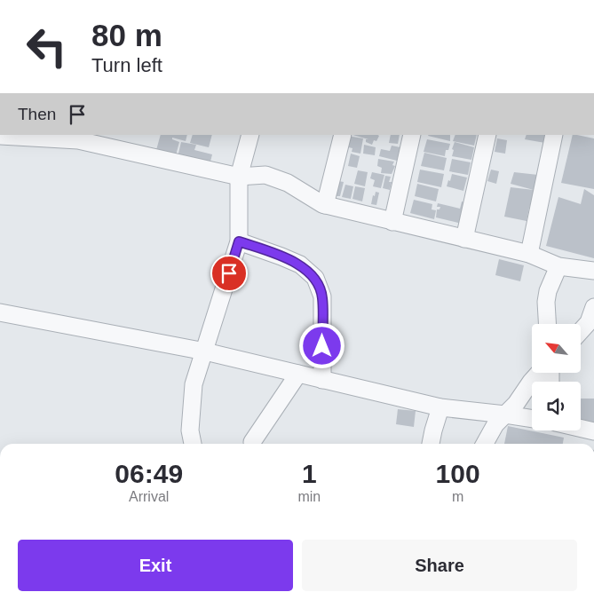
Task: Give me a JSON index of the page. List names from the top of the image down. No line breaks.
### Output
{"north":"top left","page":{"turn":["80 m","Turn left"],"then":"Then","eta":["06:49","Arrival","1","min","100","m"],"buttons":["Exit","Share"]}}
